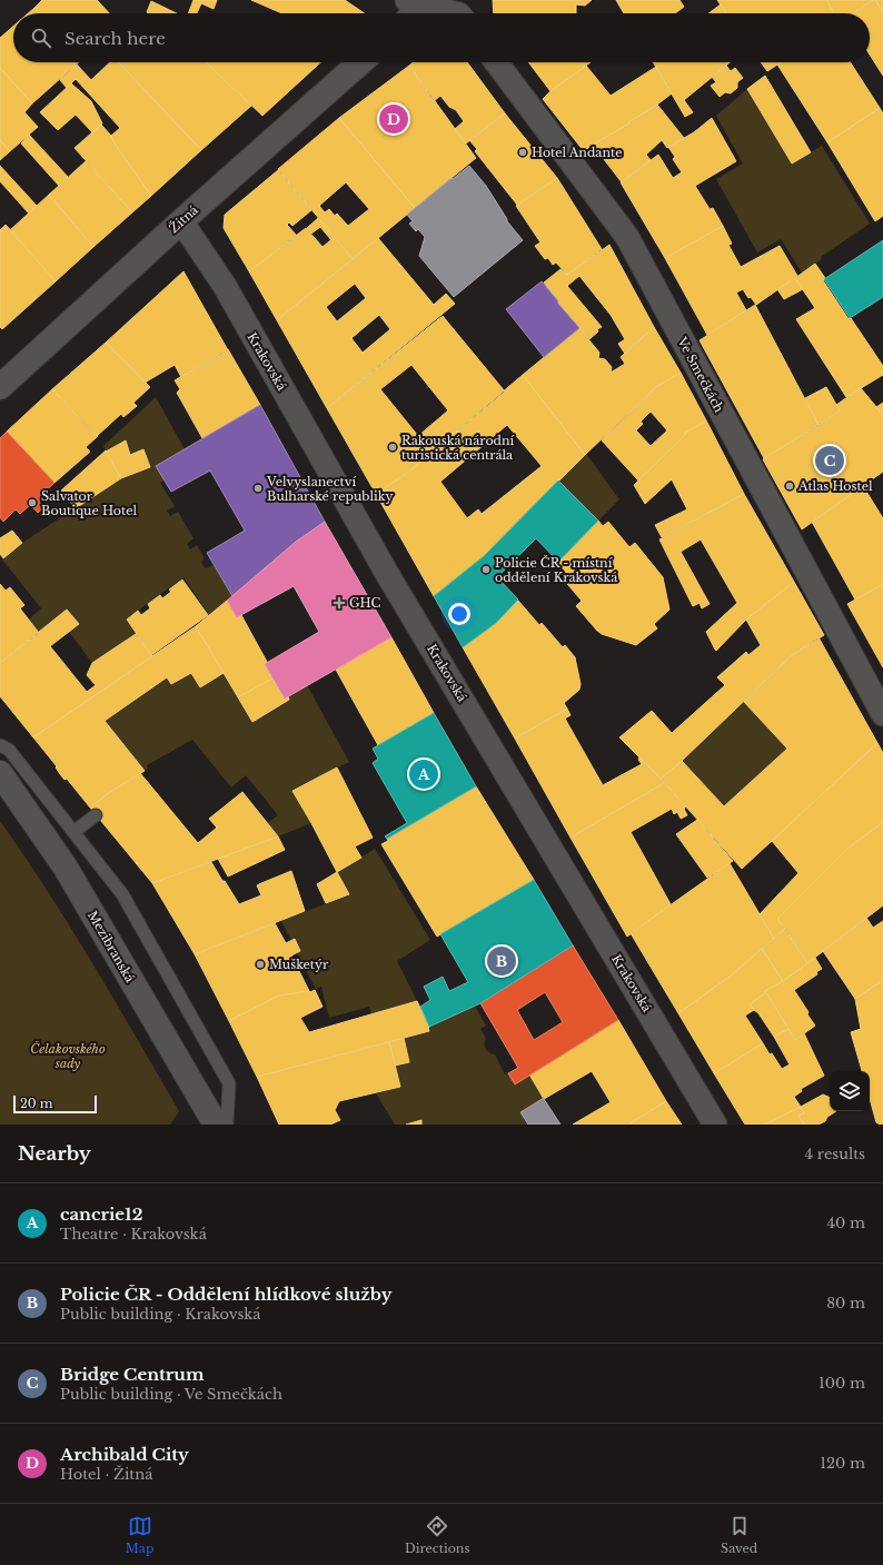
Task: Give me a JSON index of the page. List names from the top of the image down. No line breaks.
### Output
{"streets":{"main road":["Žitná","Mezibranská"],"street":["Krakovská","Ve Smečkách"]},"crossings":[["Žitná","Krakovská"]],"parks":["Čelakovského sady"],"places":{"other":["Hotel Andante","Rakouská národní turistická centrála","Atlas Hostel","Velvyslanectví Bulharské republiky","Salvator Boutique Hotel","Policie ČR - místní oddělení Krakovská","Mušketýr"],"health":["GHC"]},"scale_bar":"20 m","page":{"search":"Search here","pins":["D","C","A","B"],"scale":"20 m","heading":["Nearby","4 results"],"list":[{"mark":"A","name":"cancrie12","note":"Theatre · Krakovská","value":"40 m"},{"mark":"B","name":"Policie ČR - Oddělení hlídkové služby","note":"Public building · Krakovská","value":"80 m"},{"mark":"C","name":"Bridge Centrum","note":"Public building · Ve Smečkách","value":"100 m"},{"mark":"D","name":"Archibald City","note":"Hotel · Žitná","value":"120 m"}],"nav":["Map","Directions","Saved"]}}
